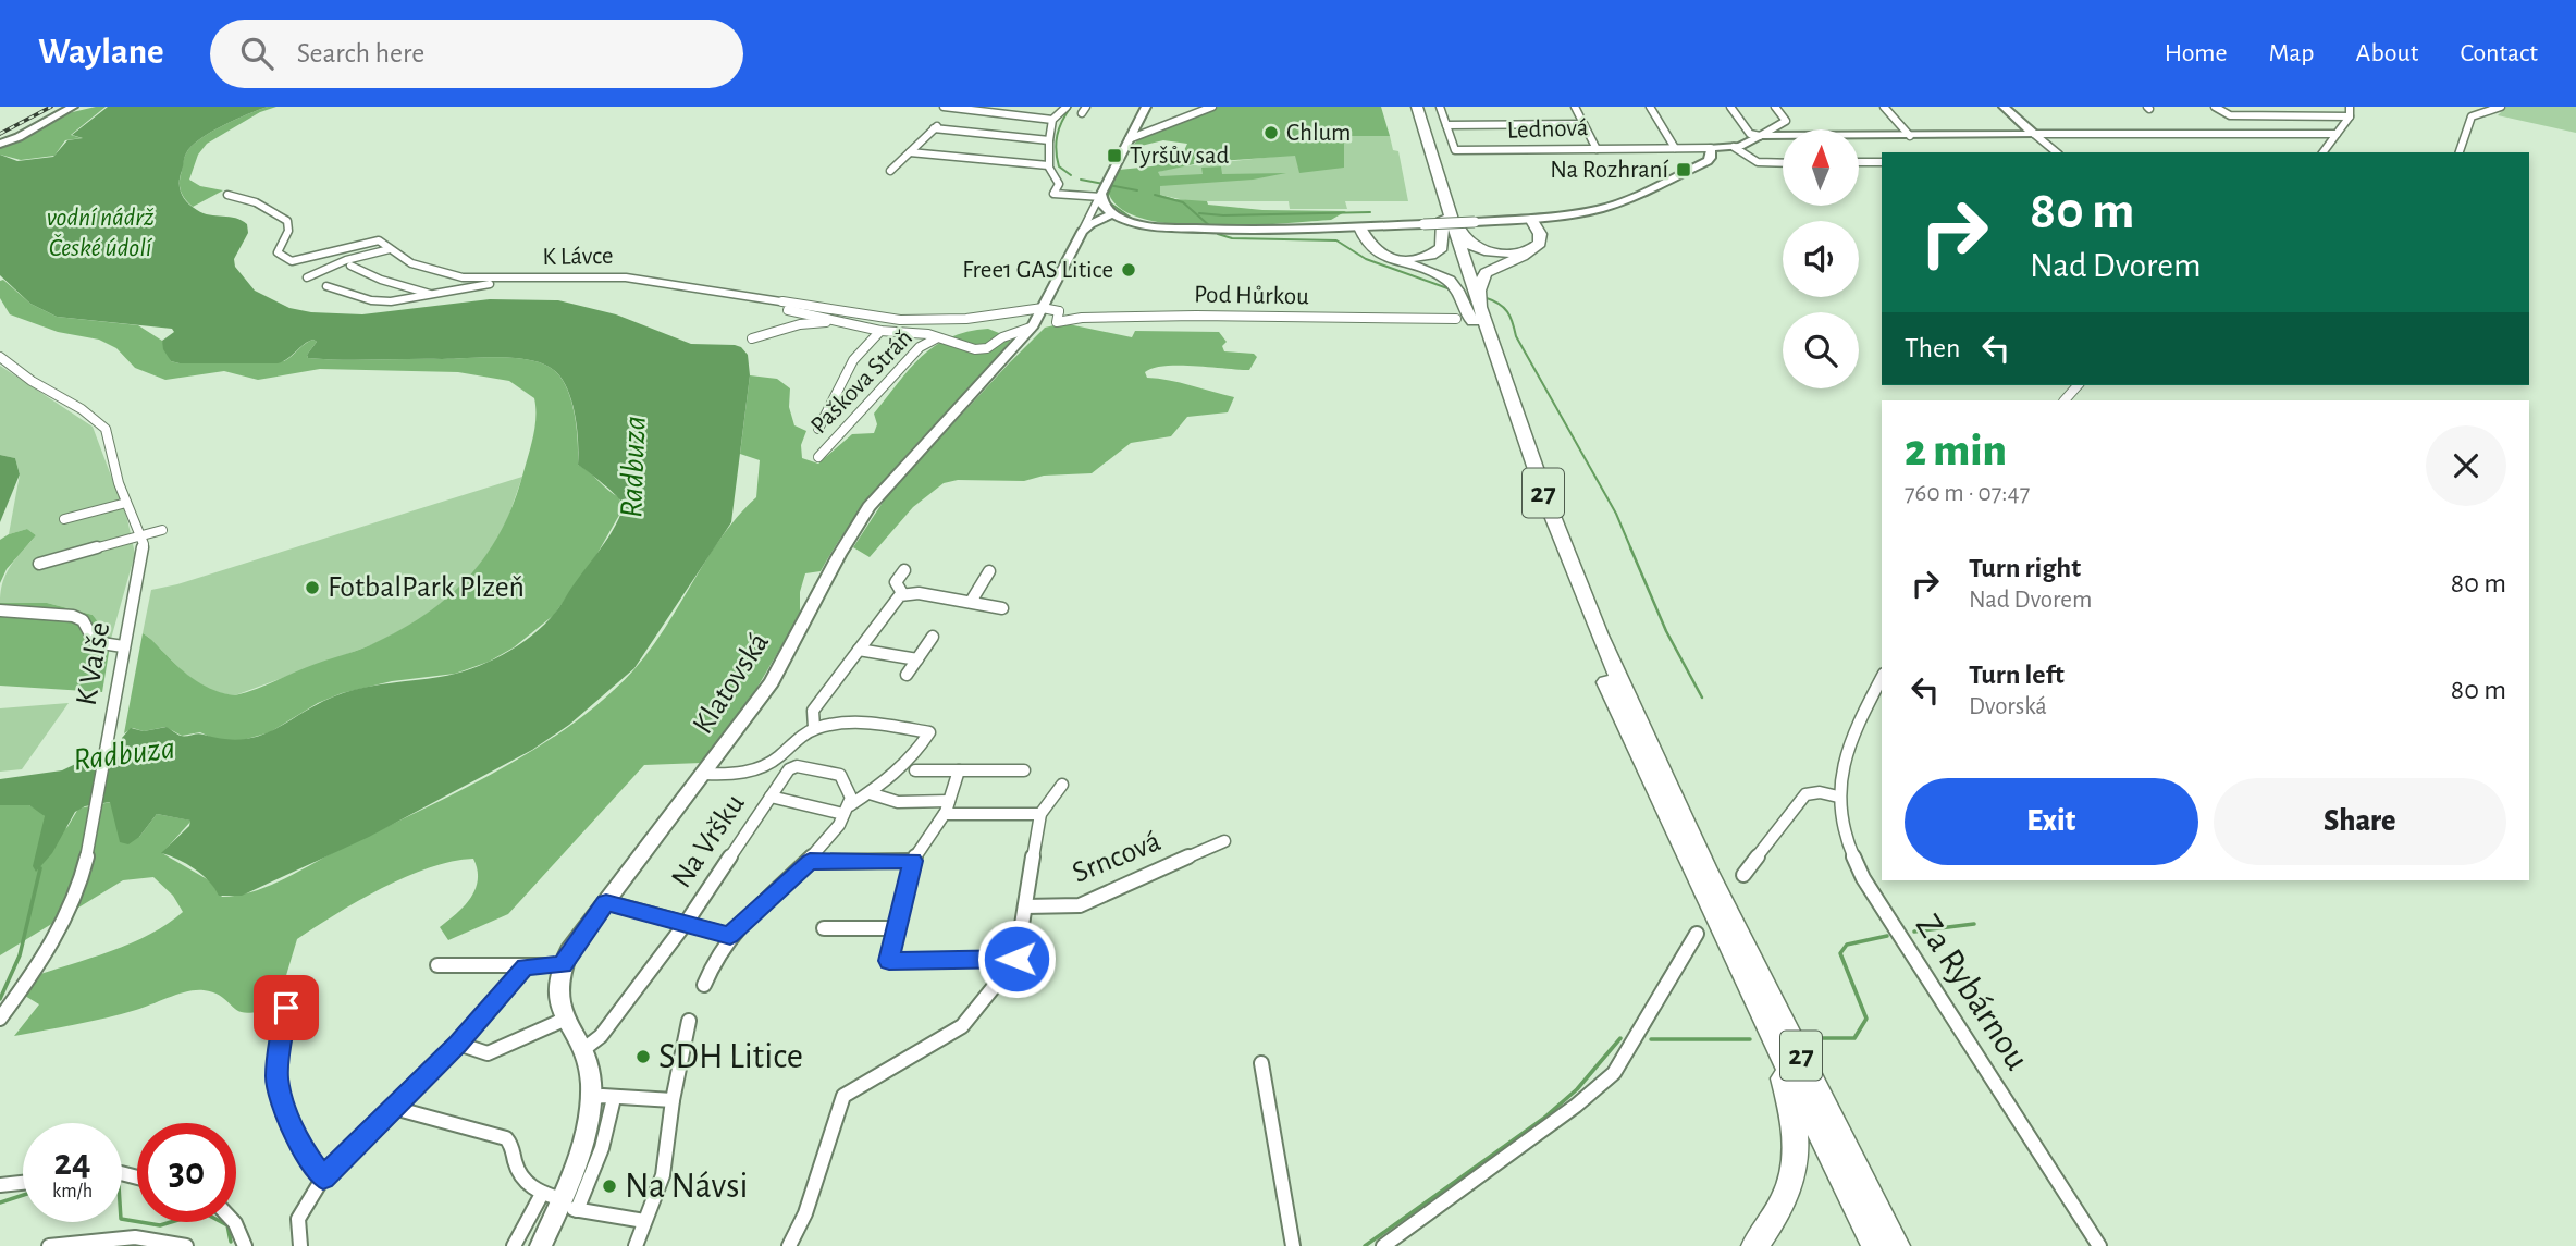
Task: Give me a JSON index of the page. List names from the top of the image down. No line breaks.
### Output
{"streets":{"highway":["27"],"main road":["Lednová","Klatovská"],"street":["K Lávce","Pod Hůrkou","Paškova Stráň","K Valše","Na Vršku","Srncová","Za Rybárnou"]},"crossings":[["K Lávce","Pod Hůrkou"],["K Lávce","Klatovská"],["Pod Hůrkou","27"],["Pod Hůrkou","Klatovská"],["Klatovská","Na Vršku"]],"water":["vodní nádrž České údolí","Radbuza"],"places":{"other":["Chlum","Free1 GAS Litice","FotbalPark Plzeň","SDH Litice","Na Návsi"],"transit":["Tyršův sad","Na Rozhraní"]},"north":"top","page":{"header":"Waylane","search":"Search here","nav":["Home","Map","About","Contact"],"turn":["80 m","Nad Dvorem"],"then":"Then","heading":["2 min","760 m · 07:47"],"list":[{"name":"Turn right","note":"Nad Dvorem","value":"80 m"},{"name":"Turn left","note":"Dvorská","value":"80 m"}],"buttons":["Exit","Share"],"speed":"24 km/h","limit":"30"}}
